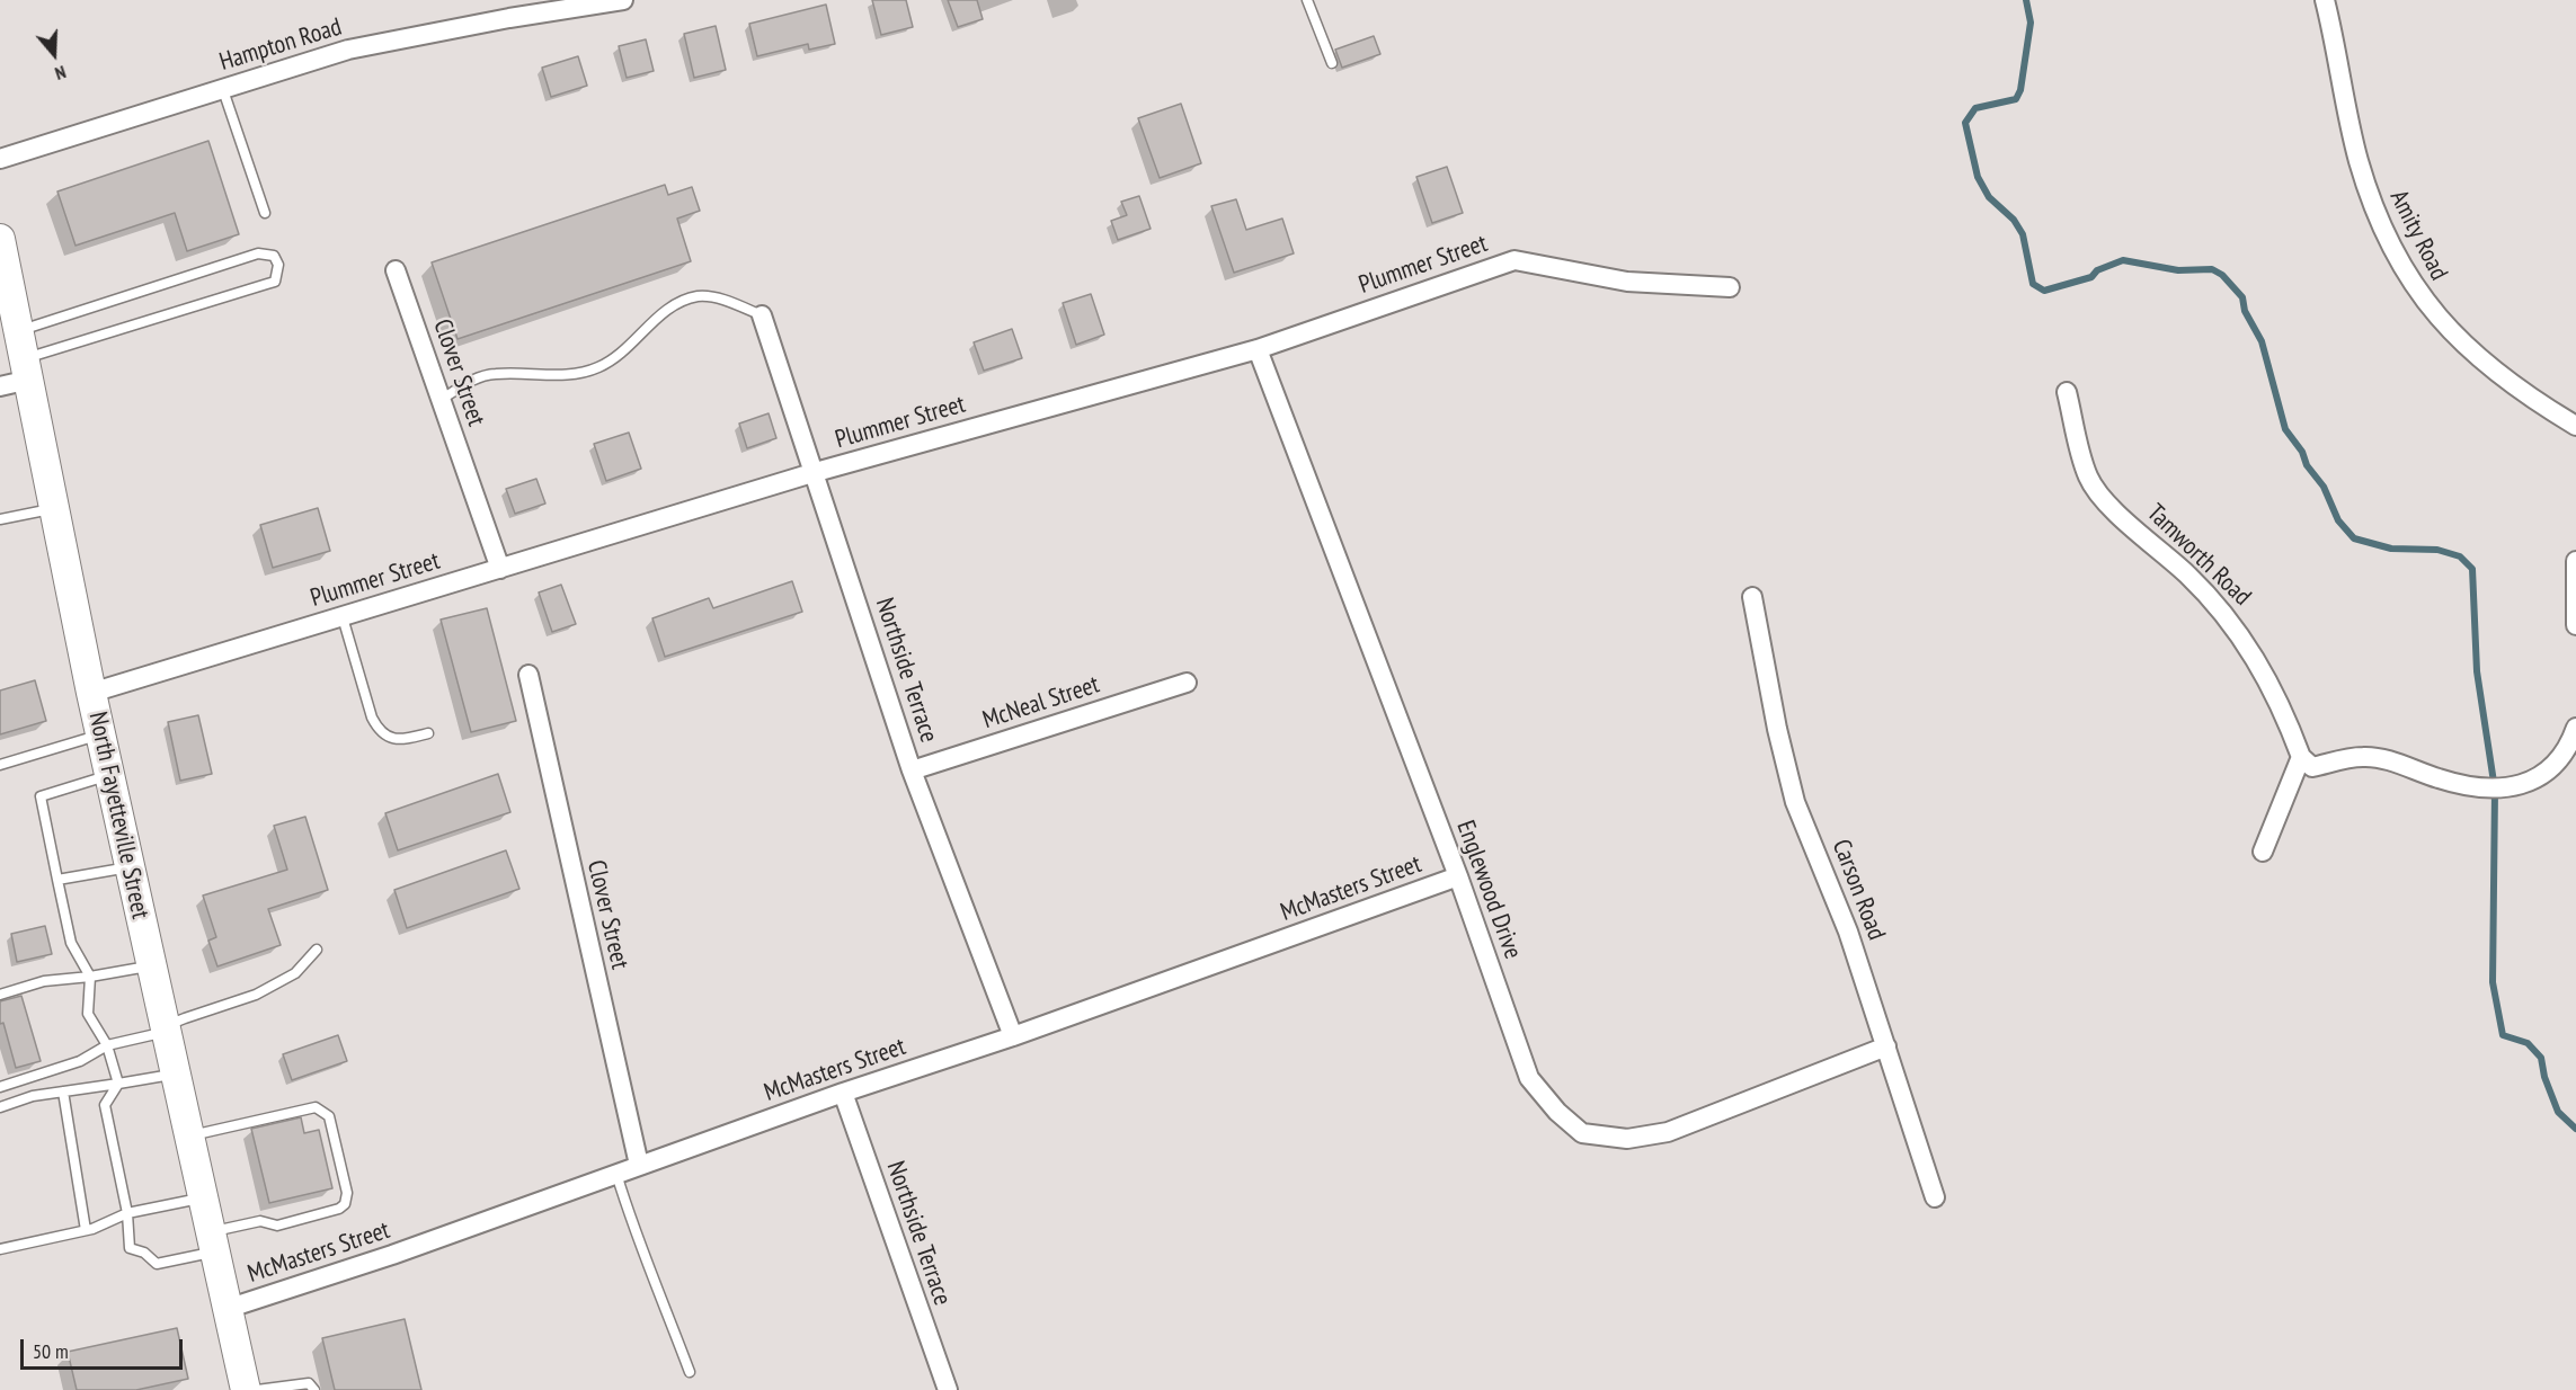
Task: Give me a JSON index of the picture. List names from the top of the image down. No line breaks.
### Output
{"streets":{"main road":["North Fayetteville Street"],"street":["Hampton Road","Amity Road","Plummer Street","Clover Street","Tamworth Road","Northside Terrace","McNeal Street","McMasters Street","Englewood Drive","Carson Road"]},"crossings":[["Plummer Street","Clover Street"],["Plummer Street","Northside Terrace"],["Plummer Street","North Fayetteville Street"],["Plummer Street","Englewood Drive"],["Clover Street","McMasters Street"],["Northside Terrace","McNeal Street"],["Northside Terrace","McMasters Street"],["North Fayetteville Street","McMasters Street"],["McMasters Street","Englewood Drive"],["Englewood Drive","Carson Road"]],"scale_bar":"50 m","north":"bottom"}
